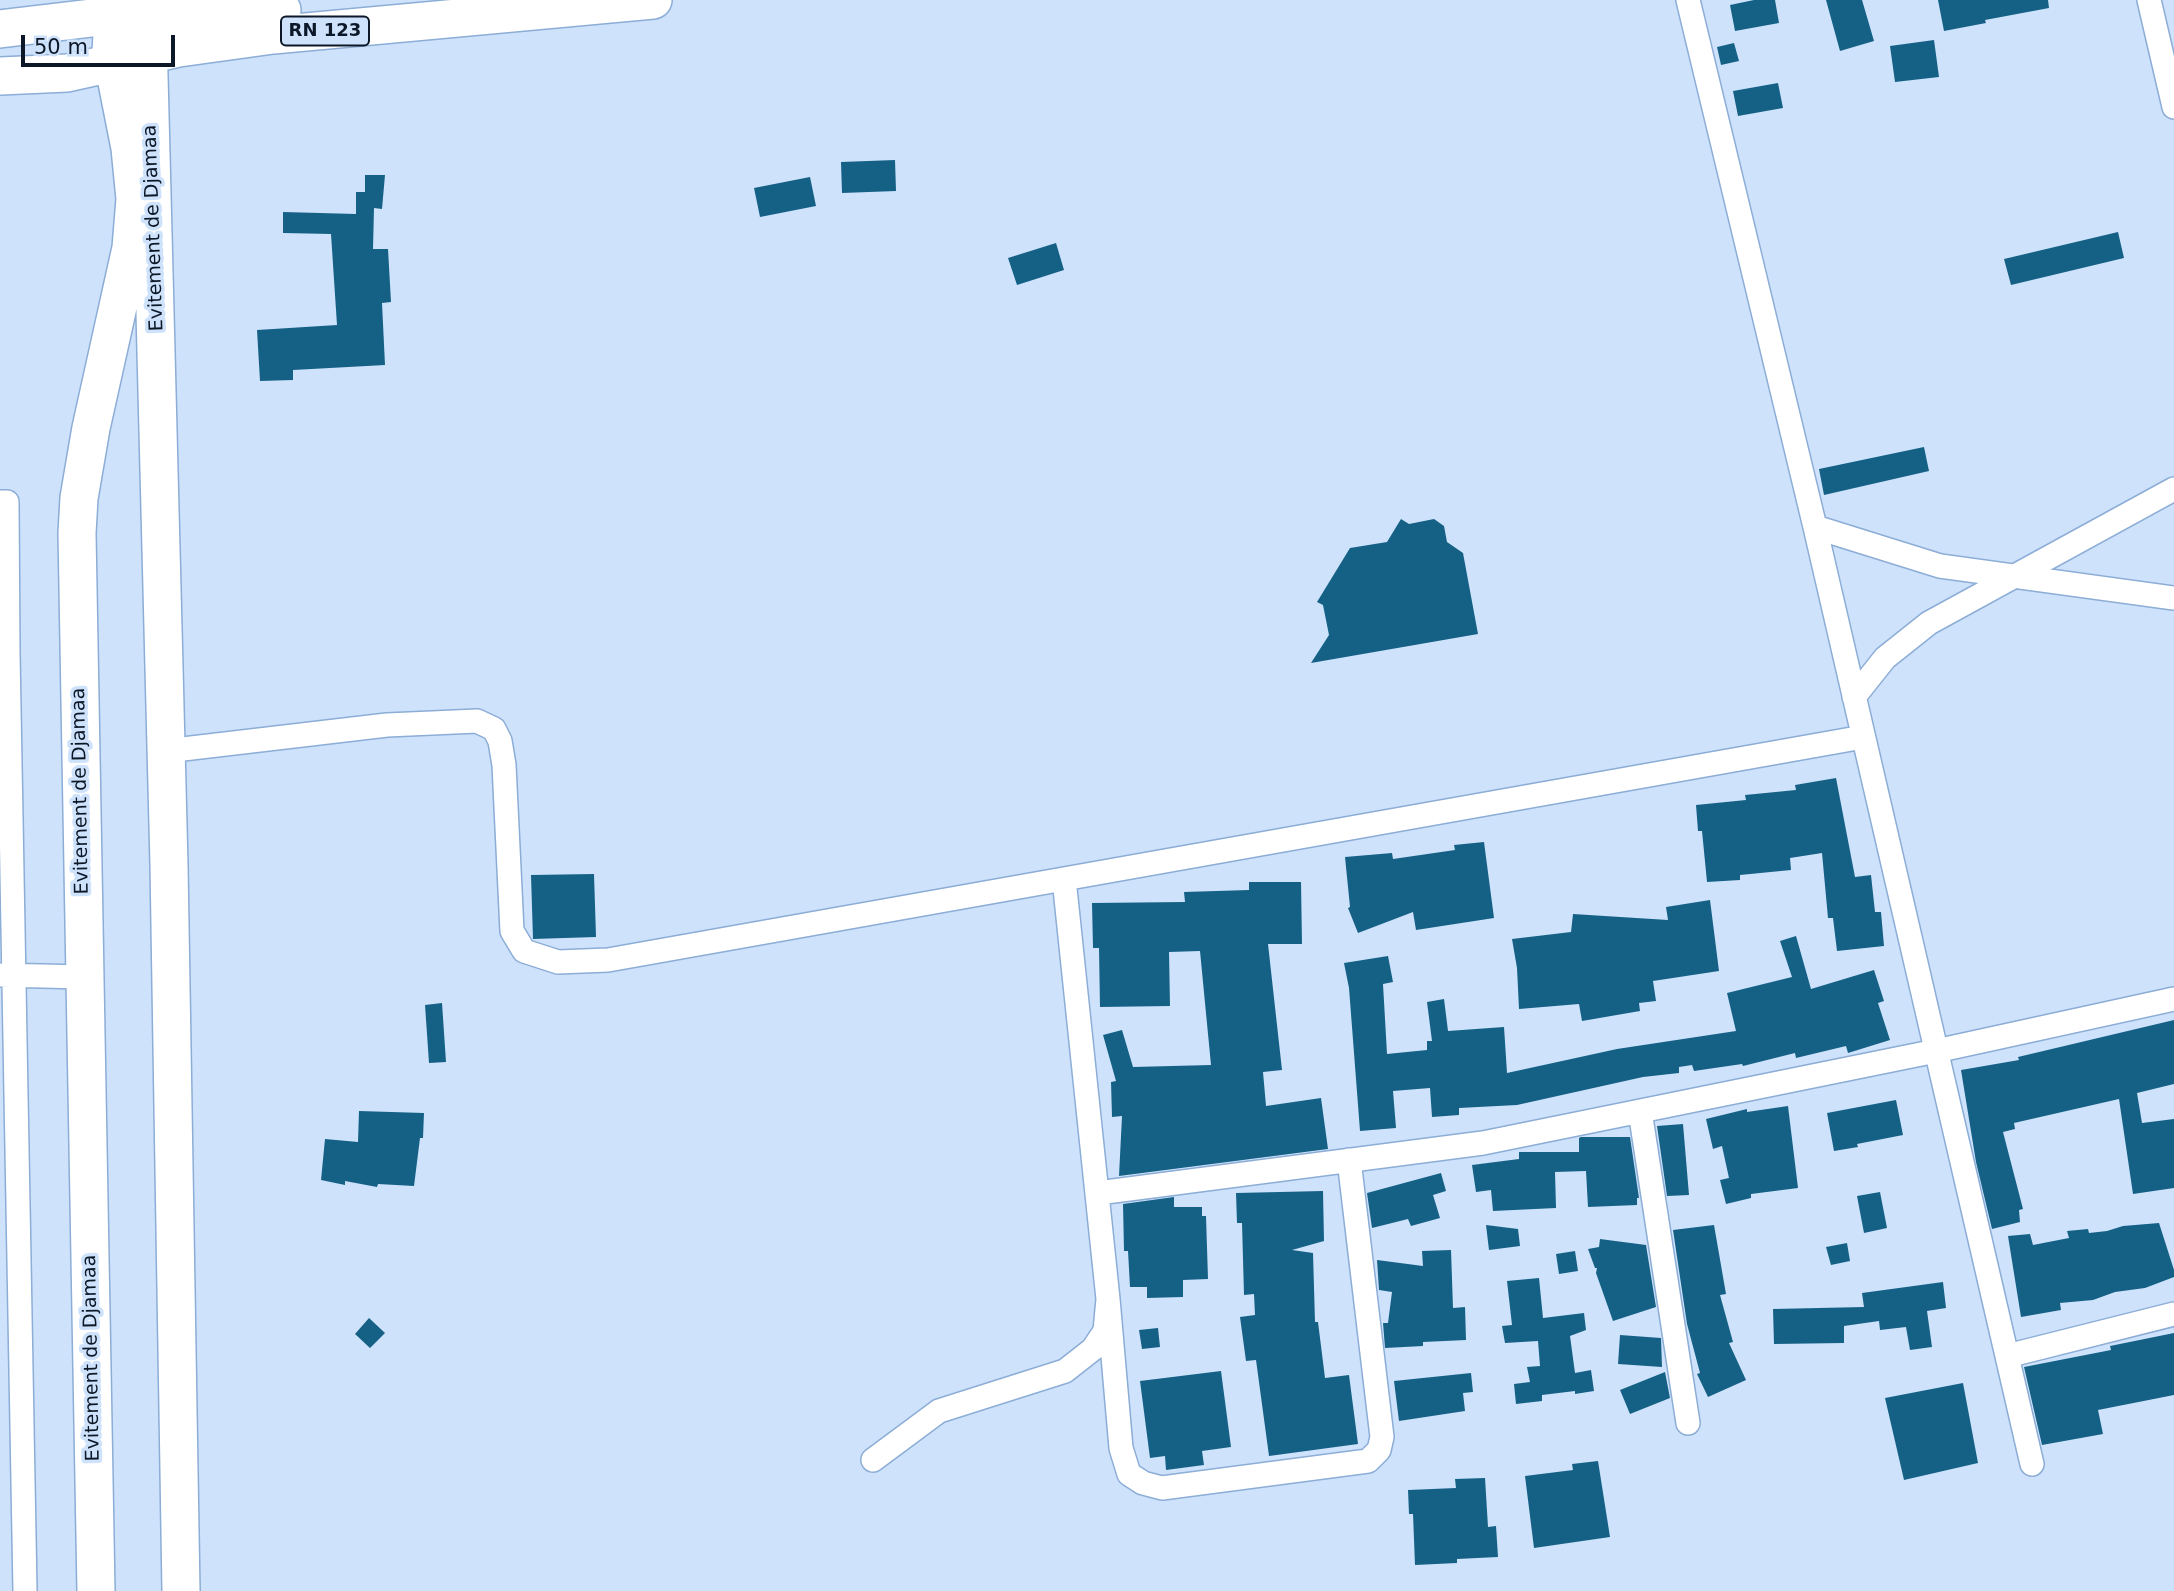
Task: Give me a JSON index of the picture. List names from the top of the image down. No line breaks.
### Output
{"streets":{"main road":["RN 123","Evitement de Djamaa"]},"crossings":[["RN 123","Evitement de Djamaa"]],"scale_bar":"50 m"}
